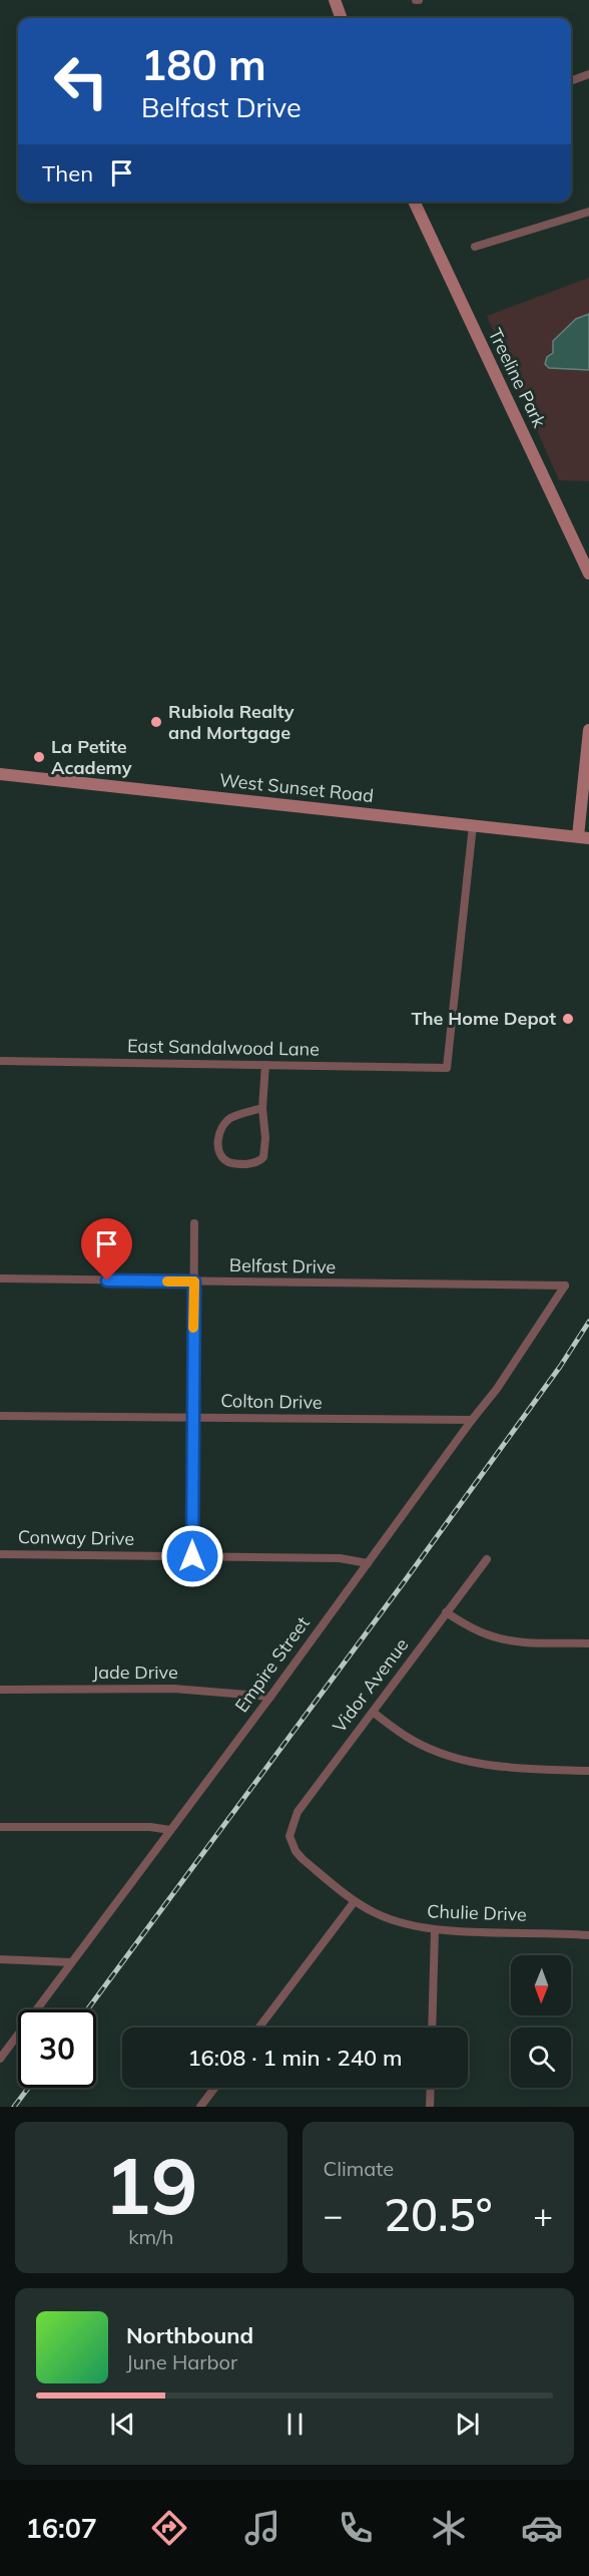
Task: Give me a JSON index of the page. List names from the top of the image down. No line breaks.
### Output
{"streets":{"main road":["Treeline Park","West Sunset Road"],"street":["East Sandalwood Lane","Belfast Drive","Colton Drive","Conway Drive","Empire Street","Jade Drive","Vidor Avenue","Chulie Drive"]},"crossings":[["West Sunset Road","East Sandalwood Lane"],["Belfast Drive","Empire Street"],["Colton Drive","Empire Street"],["Conway Drive","Empire Street"],["Empire Street","Jade Drive"],["Vidor Avenue","Chulie Drive"]],"places":["Rubiola Realty and Mortgage","La Petite Academy","The Home Depot"],"north":"bottom","page":{"turn":["180 m","Belfast Drive"],"then":"Then","limit":"30","trip":"16:08 · 1 min · 240 m","tile":[["19","km/h"],"Climate"],"heat":["−","20.5°","+"],"song":["Northbound","June Harbor"],"tabs":"16:07"}}
